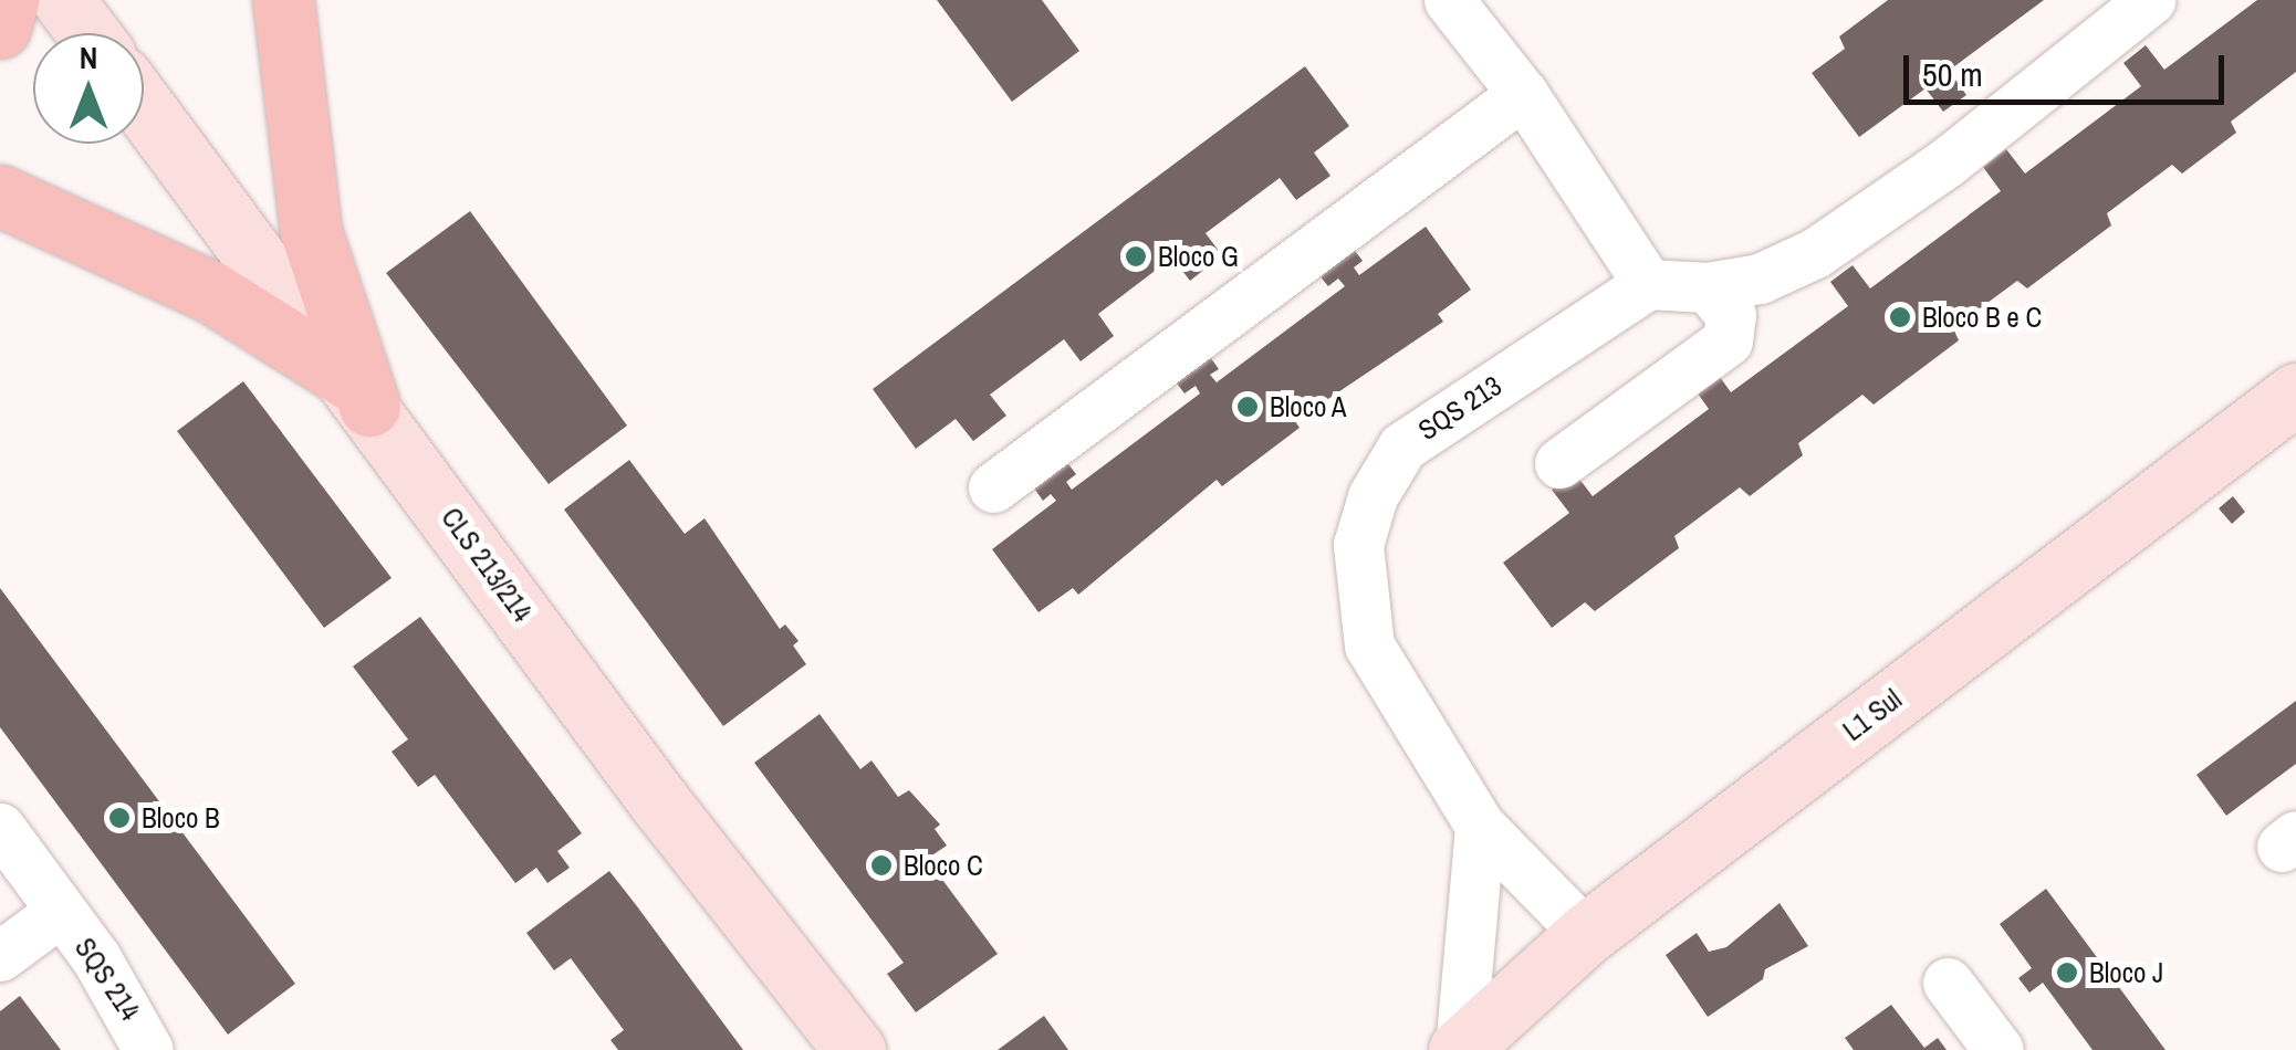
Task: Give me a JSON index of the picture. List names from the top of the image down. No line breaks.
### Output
{"streets":{"street":["SQS 213","CLS 213/214","L1 Sul","SQS 214"]},"crossings":[["SQS 213","L1 Sul"]],"places":["Bloco G","Bloco B e C","Bloco A","Bloco B","Bloco C","Bloco J"],"scale_bar":"50 m","north":"top"}
